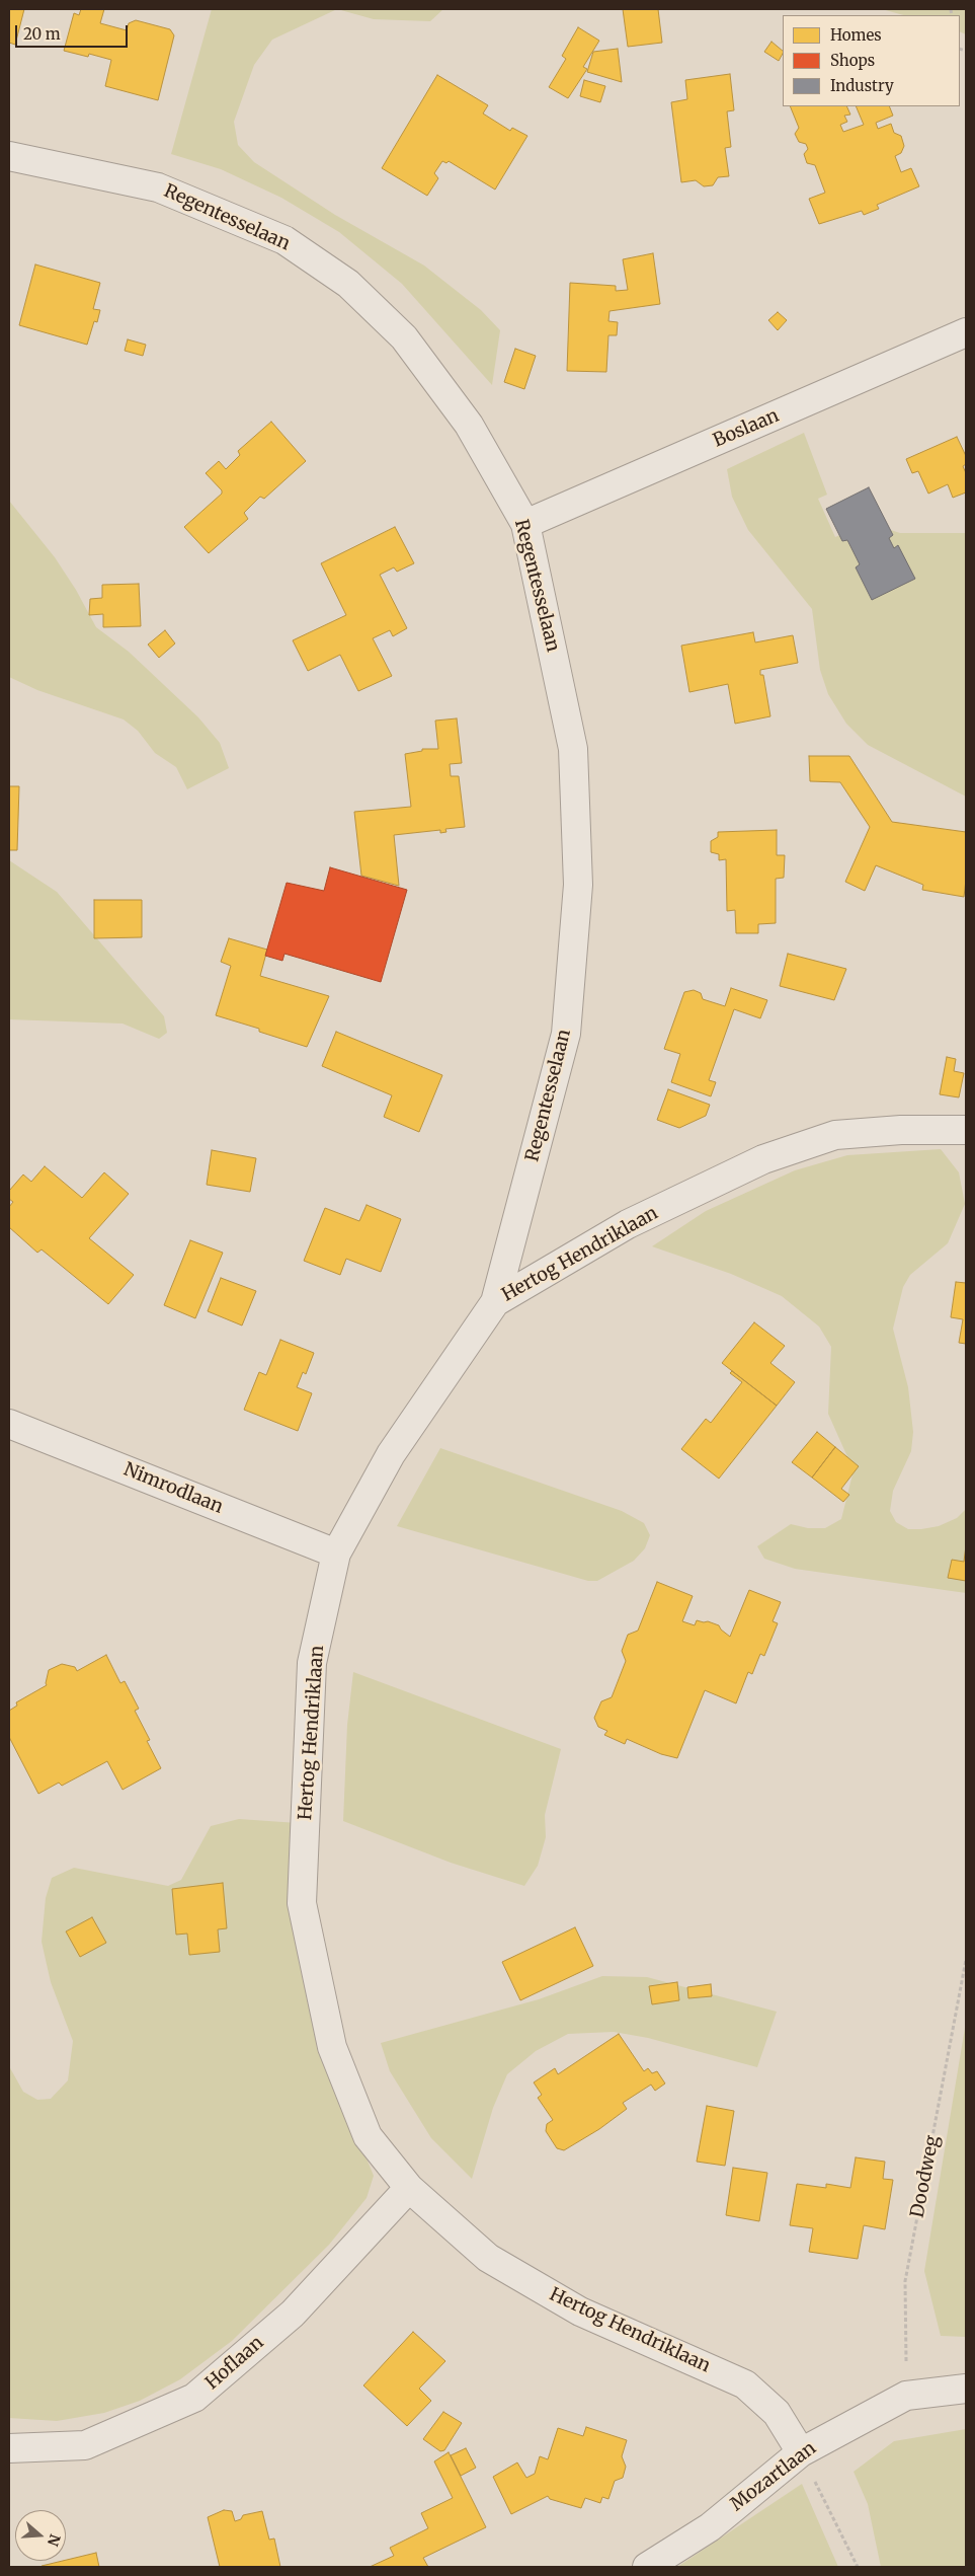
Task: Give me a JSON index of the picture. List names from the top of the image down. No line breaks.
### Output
{"streets":{"street":["Regentesselaan","Boslaan","Hertog Hendriklaan","Nimrodlaan","Hoflaan","Mozartlaan"],"path":["Doodweg"]},"crossings":[["Regentesselaan","Boslaan"],["Regentesselaan","Hertog Hendriklaan"],["Hertog Hendriklaan","Nimrodlaan"],["Hertog Hendriklaan","Hoflaan"],["Hertog Hendriklaan","Mozartlaan"],["Doodweg","Mozartlaan"]],"legend":["Homes","Shops","Industry"],"scale_bar":"20 m","north":"right"}
